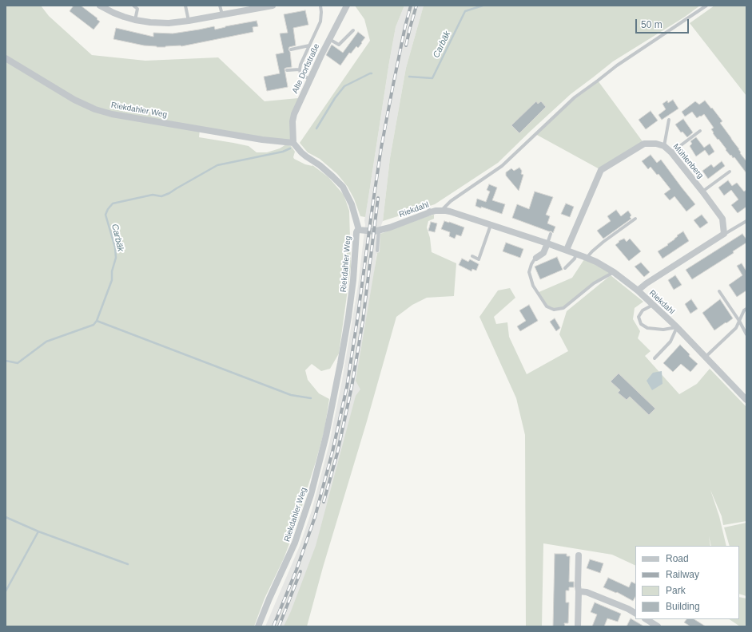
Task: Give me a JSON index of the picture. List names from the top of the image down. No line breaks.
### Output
{"streets":{"street":["Alte Dorfstraße","Riekdahler Weg","Mühlenberg","Riekdahl"]},"crossings":[["Alte Dorfstraße","Riekdahler Weg"],["Riekdahler Weg","Riekdahl"],["Mühlenberg","Riekdahl"]],"water":["Carbäk"],"legend":["Road","Railway","Park","Building"],"scale_bar":"50 m"}
